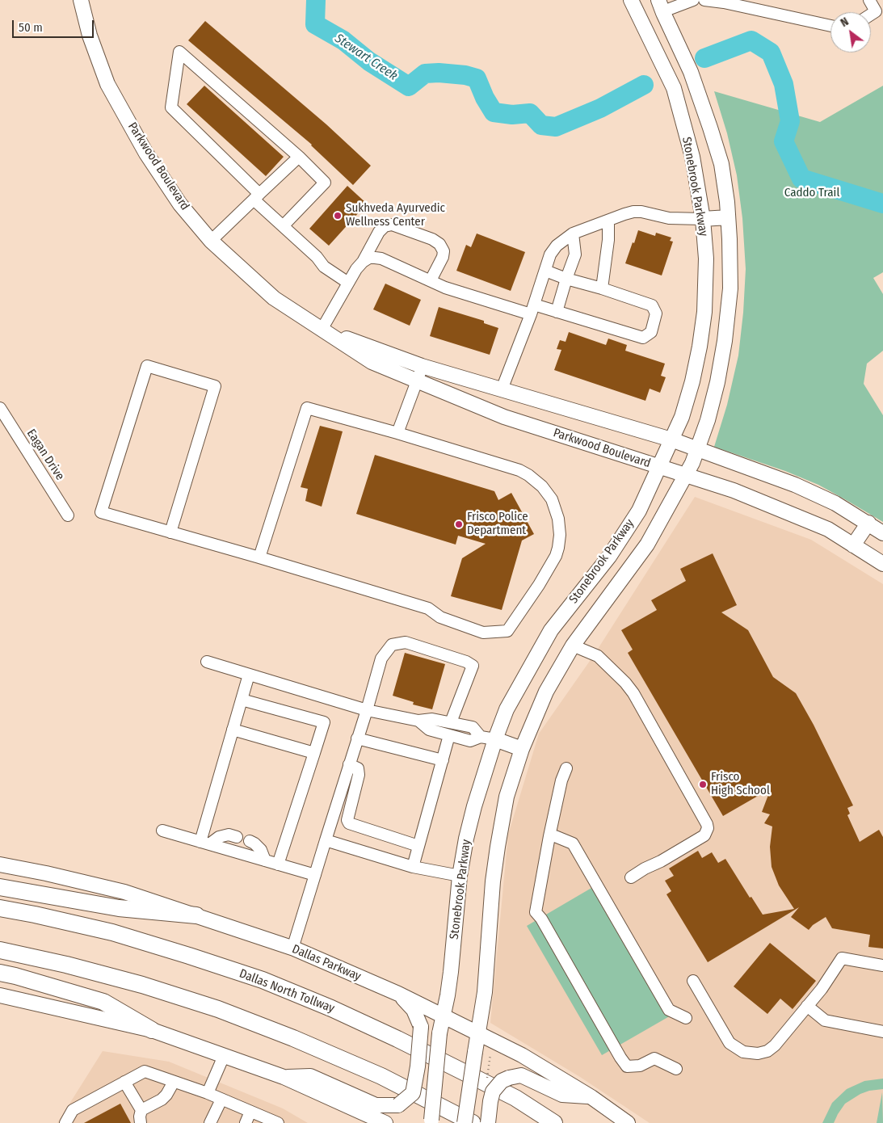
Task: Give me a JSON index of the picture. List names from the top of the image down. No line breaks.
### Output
{"streets":{"highway":["Dallas North Tollway"],"main road":["Parkwood Boulevard","Stonebrook Parkway","Dallas Parkway"],"street":["Eagan Drive"]},"crossings":[["Parkwood Boulevard","Stonebrook Parkway"],["Stonebrook Parkway","Dallas Parkway"]],"water":["Stewart Creek"],"parks":["Caddo Trail"],"places":["Sukhveda Ayurvedic Wellness Center","Frisco Police Department","Frisco High School"],"scale_bar":"50 m","north":"top left"}
